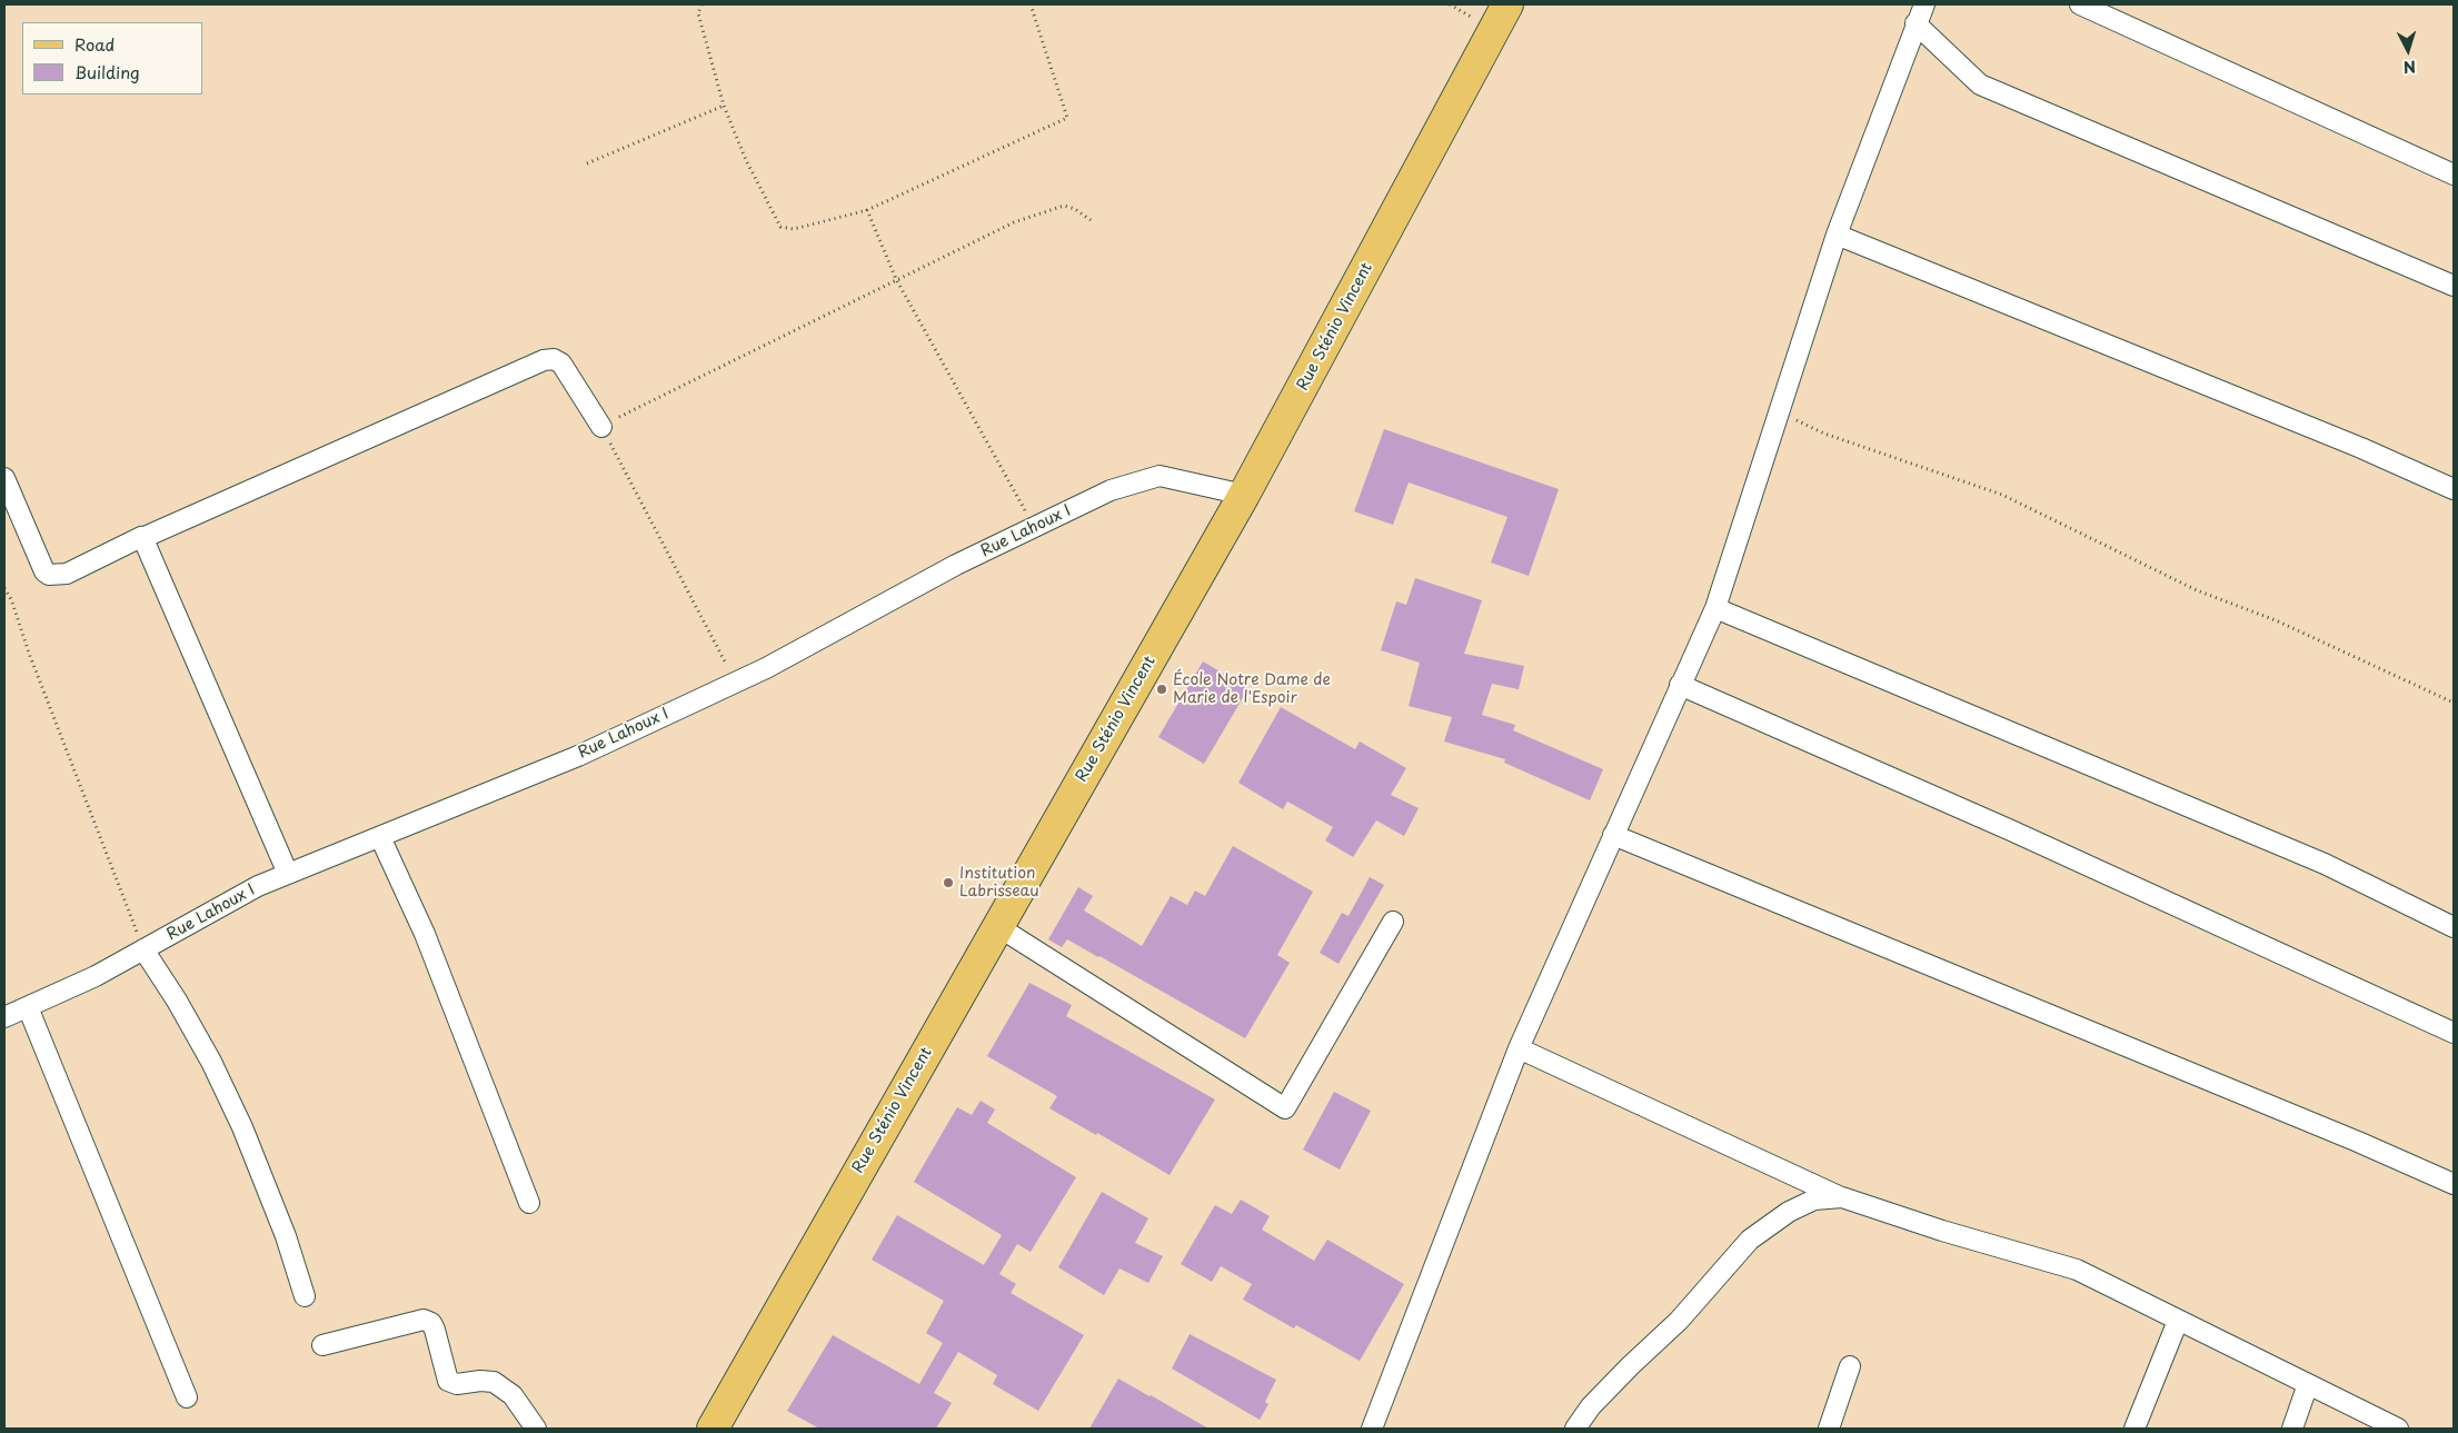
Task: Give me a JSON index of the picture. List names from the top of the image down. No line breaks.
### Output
{"streets":{"main road":["Rue Sténio Vincent"],"street":["Rue Lahoux I"]},"crossings":[["Rue Sténio Vincent","Rue Lahoux I"]],"places":["École Notre Dame de Marie de l'Espoir","Institution Labrisseau"],"legend":["Road","Building"],"north":"bottom"}
